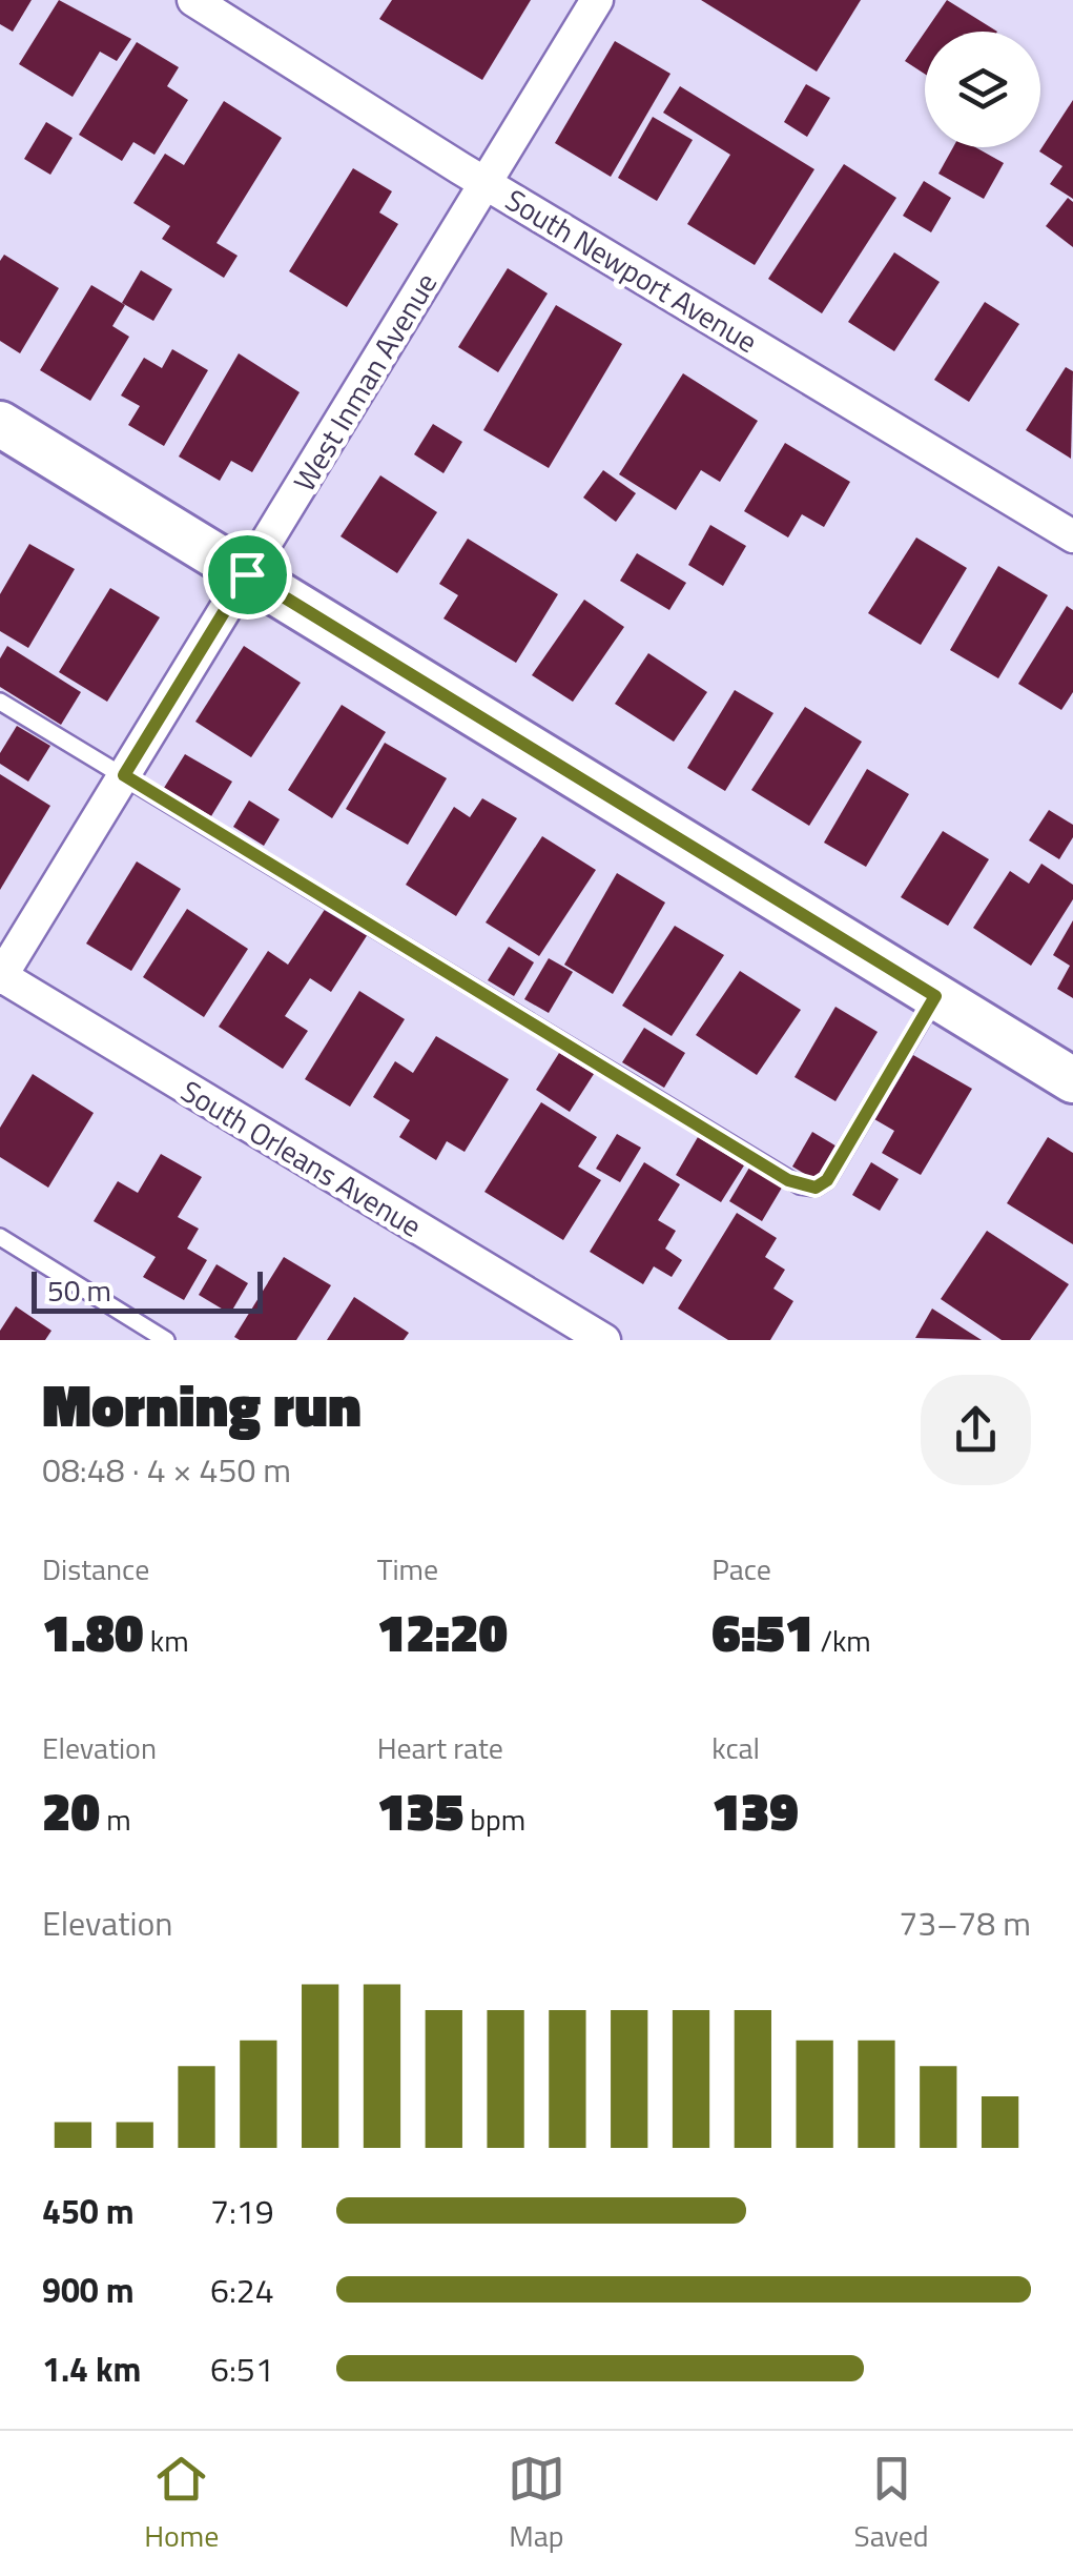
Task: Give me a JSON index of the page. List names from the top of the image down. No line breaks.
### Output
{"streets":{"street":["South Newport Avenue","West Inman Avenue","South Orleans Avenue"]},"crossings":[["South Newport Avenue","West Inman Avenue"],["West Inman Avenue","South Orleans Avenue"]],"scale_bar":"50 m","page":{"scale":"50 m","heading":["Morning run","08:48 · 4 × 450 m"],"stats":[["Distance","1.80 km"],["Time","12:20"],["Pace","6:51 /km"],["Elevation","20 m"],["Heart rate","135 bpm"],["kcal","139"]],"chart":["Elevation","73–78 m"],"list":[{"name":"450 m","note":"7:19"},{"name":"900 m","note":"6:24"},{"name":"1.4 km","note":"6:51"}],"tabs":["Home","Map","Saved"]}}
